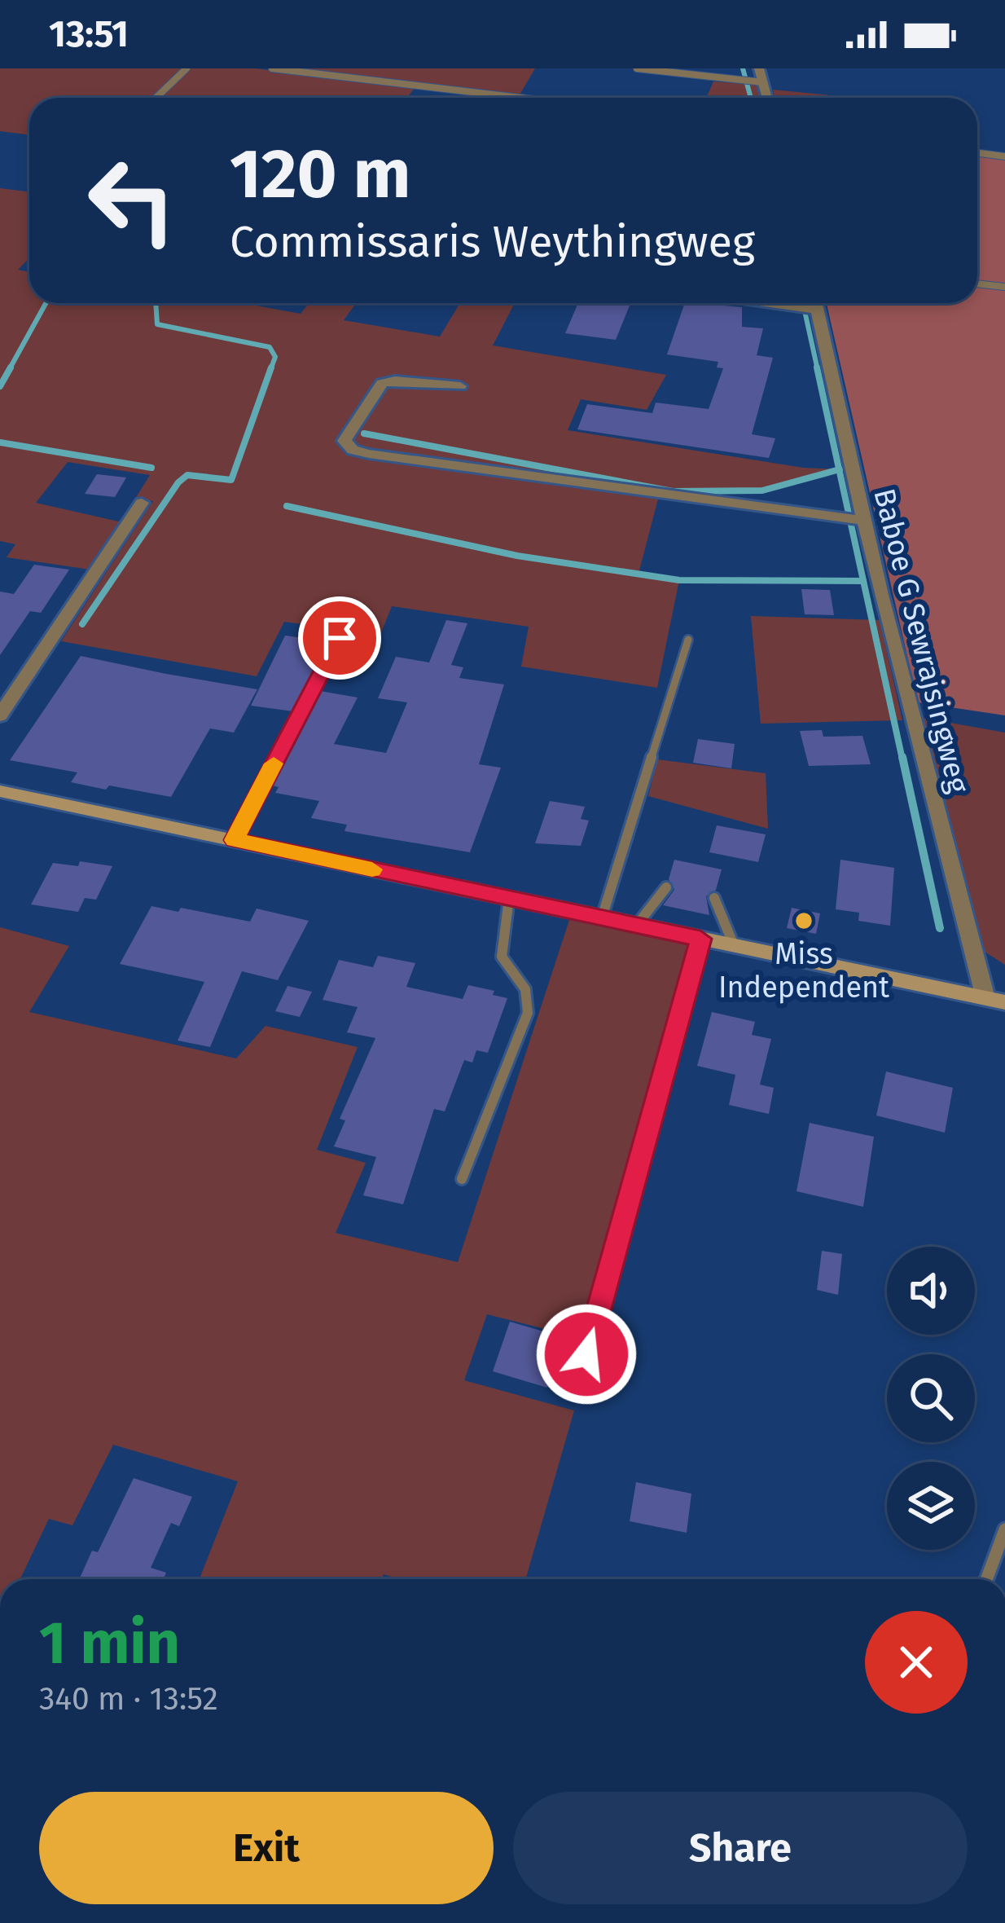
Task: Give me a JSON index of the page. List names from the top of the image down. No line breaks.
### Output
{"streets":{"street":["Baboe G Sewrajsingweg"]},"places":["Miss Independent"],"page":{"status":"13:51","turn":["120 m","Commissaris Weythingweg"],"heading":["1 min","340 m · 13:52"],"buttons":["Exit","Share"]}}
